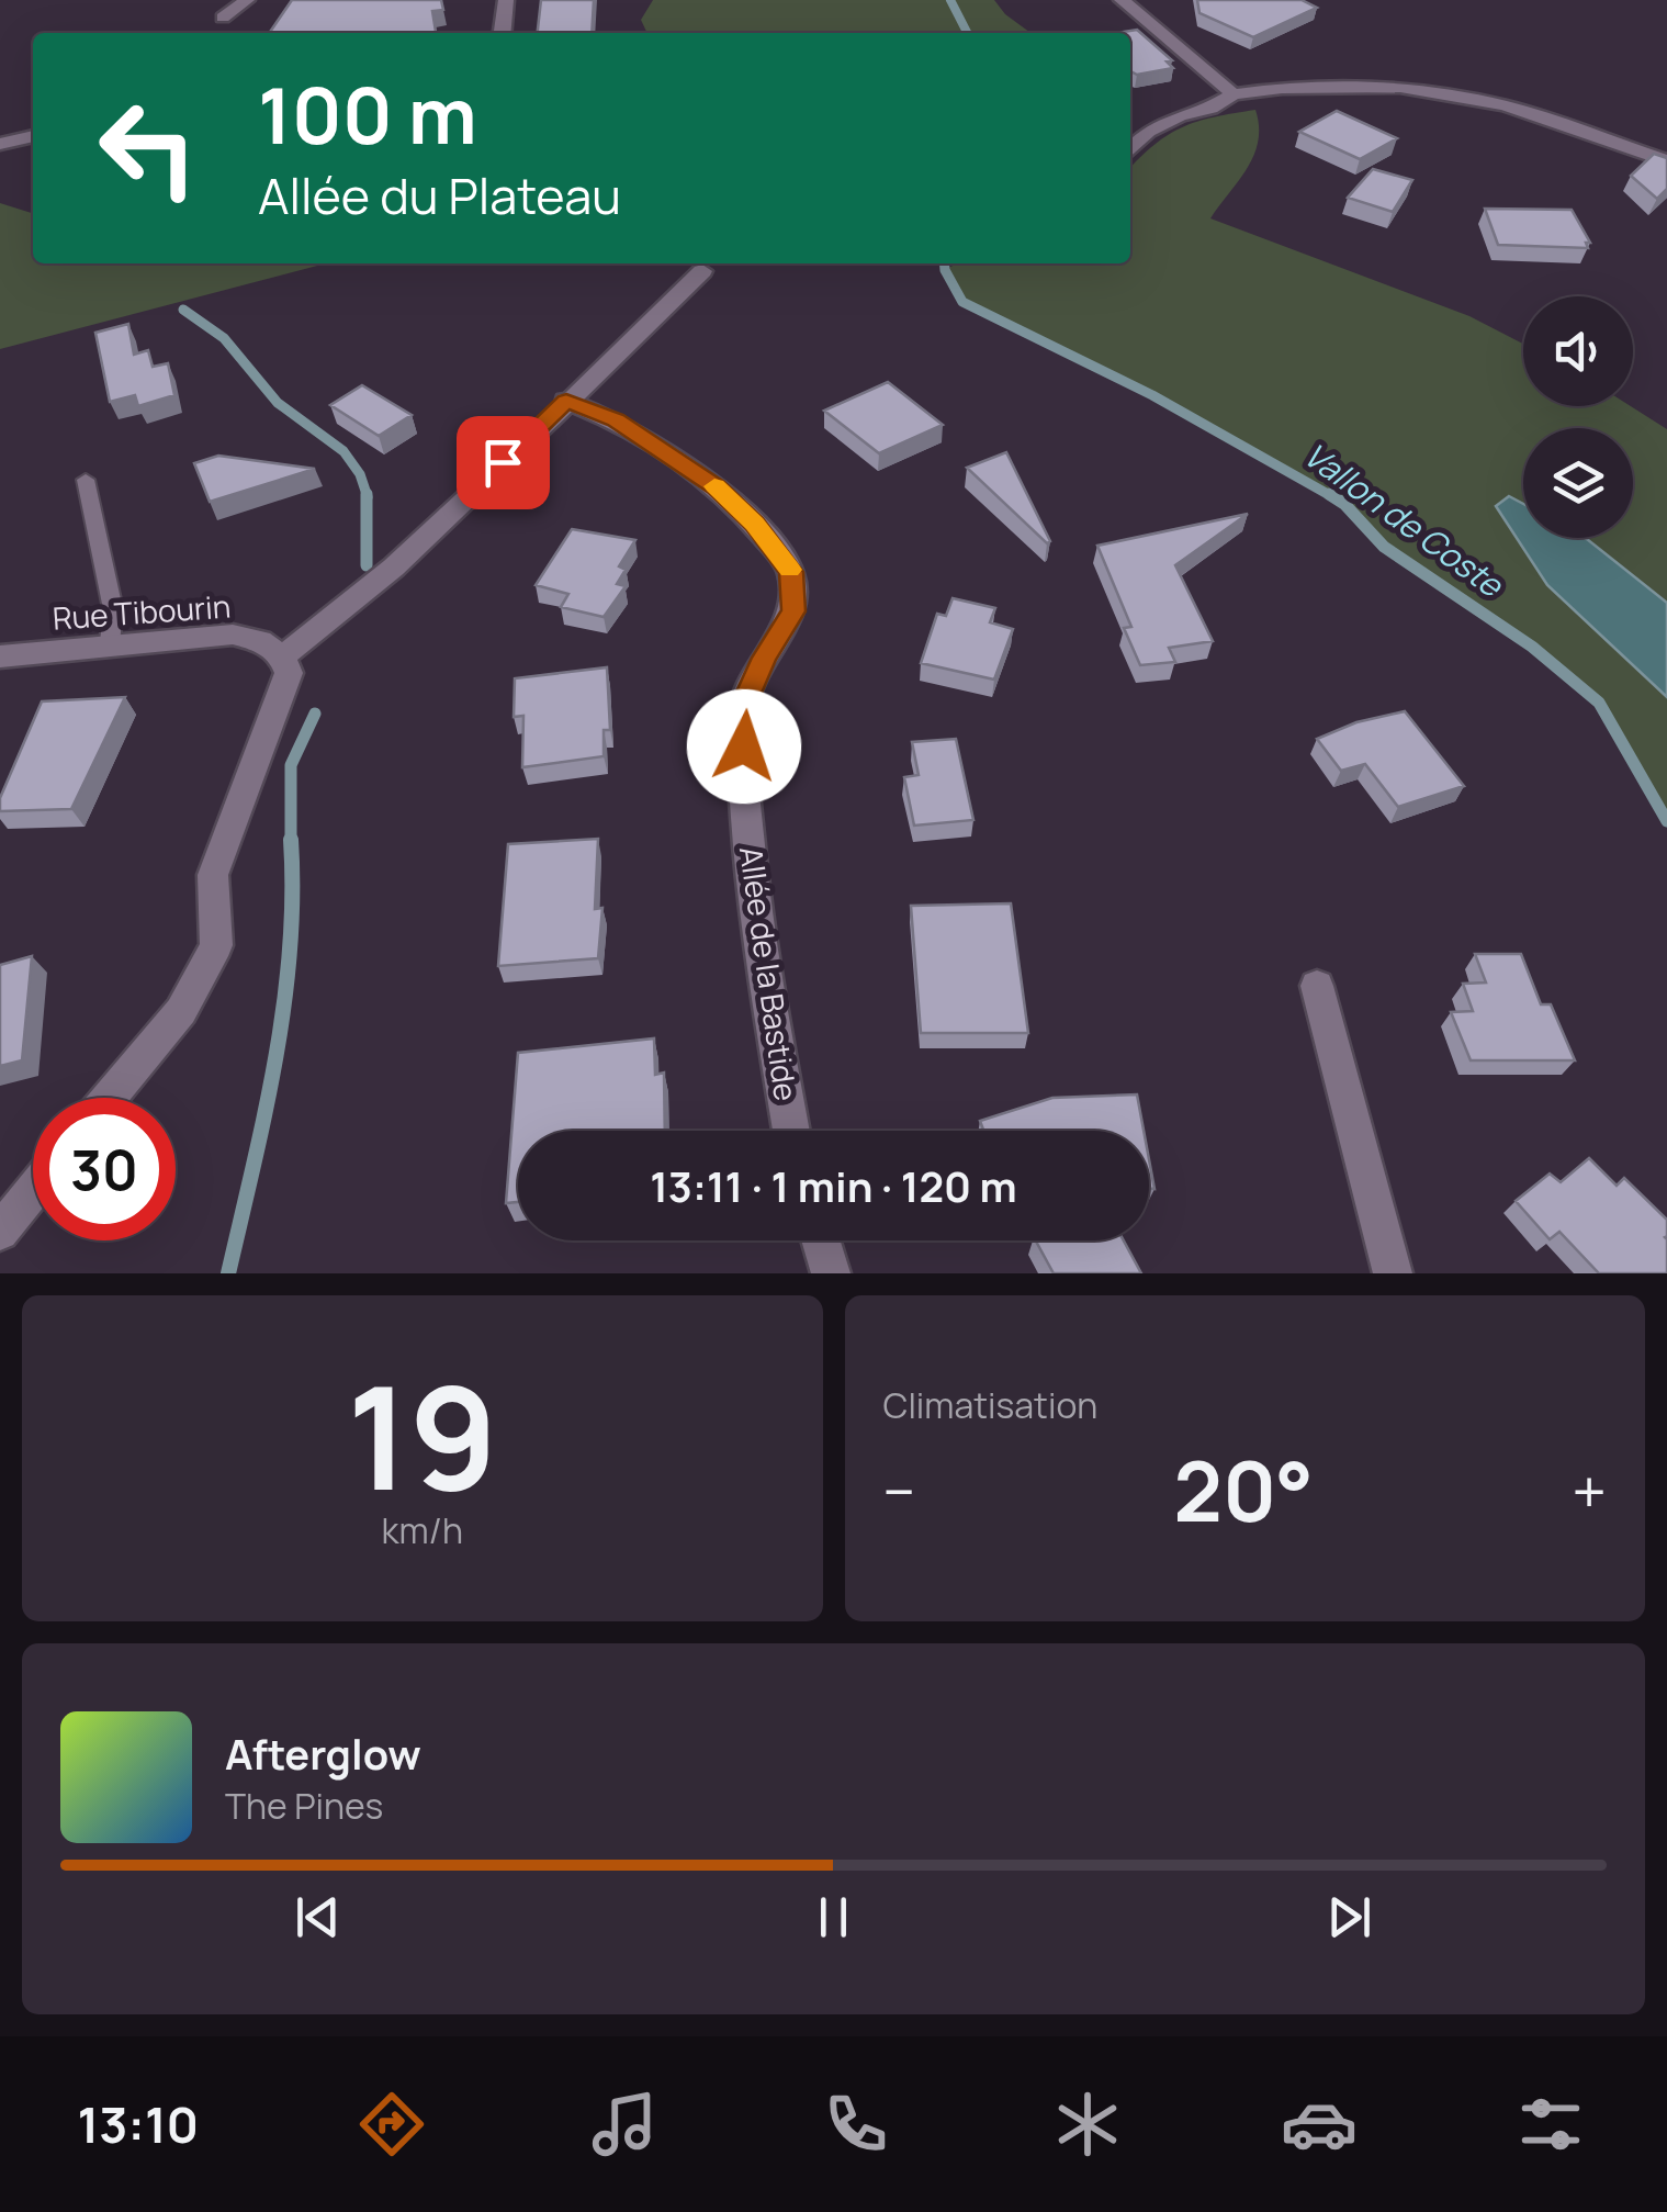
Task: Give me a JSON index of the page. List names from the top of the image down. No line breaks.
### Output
{"streets":{"street":["Rue Tibourin","Allée de la Bastide"]},"water":["Vallon de Coste"],"page":{"turn":["100 m","Allée du Plateau"],"limit":"30","trip":"13:11 · 1 min · 120 m","tile":[["19","km/h"],"Climatisation"],"heat":["−","20°","+"],"song":["Afterglow","The Pines"],"tabs":"13:10"}}
